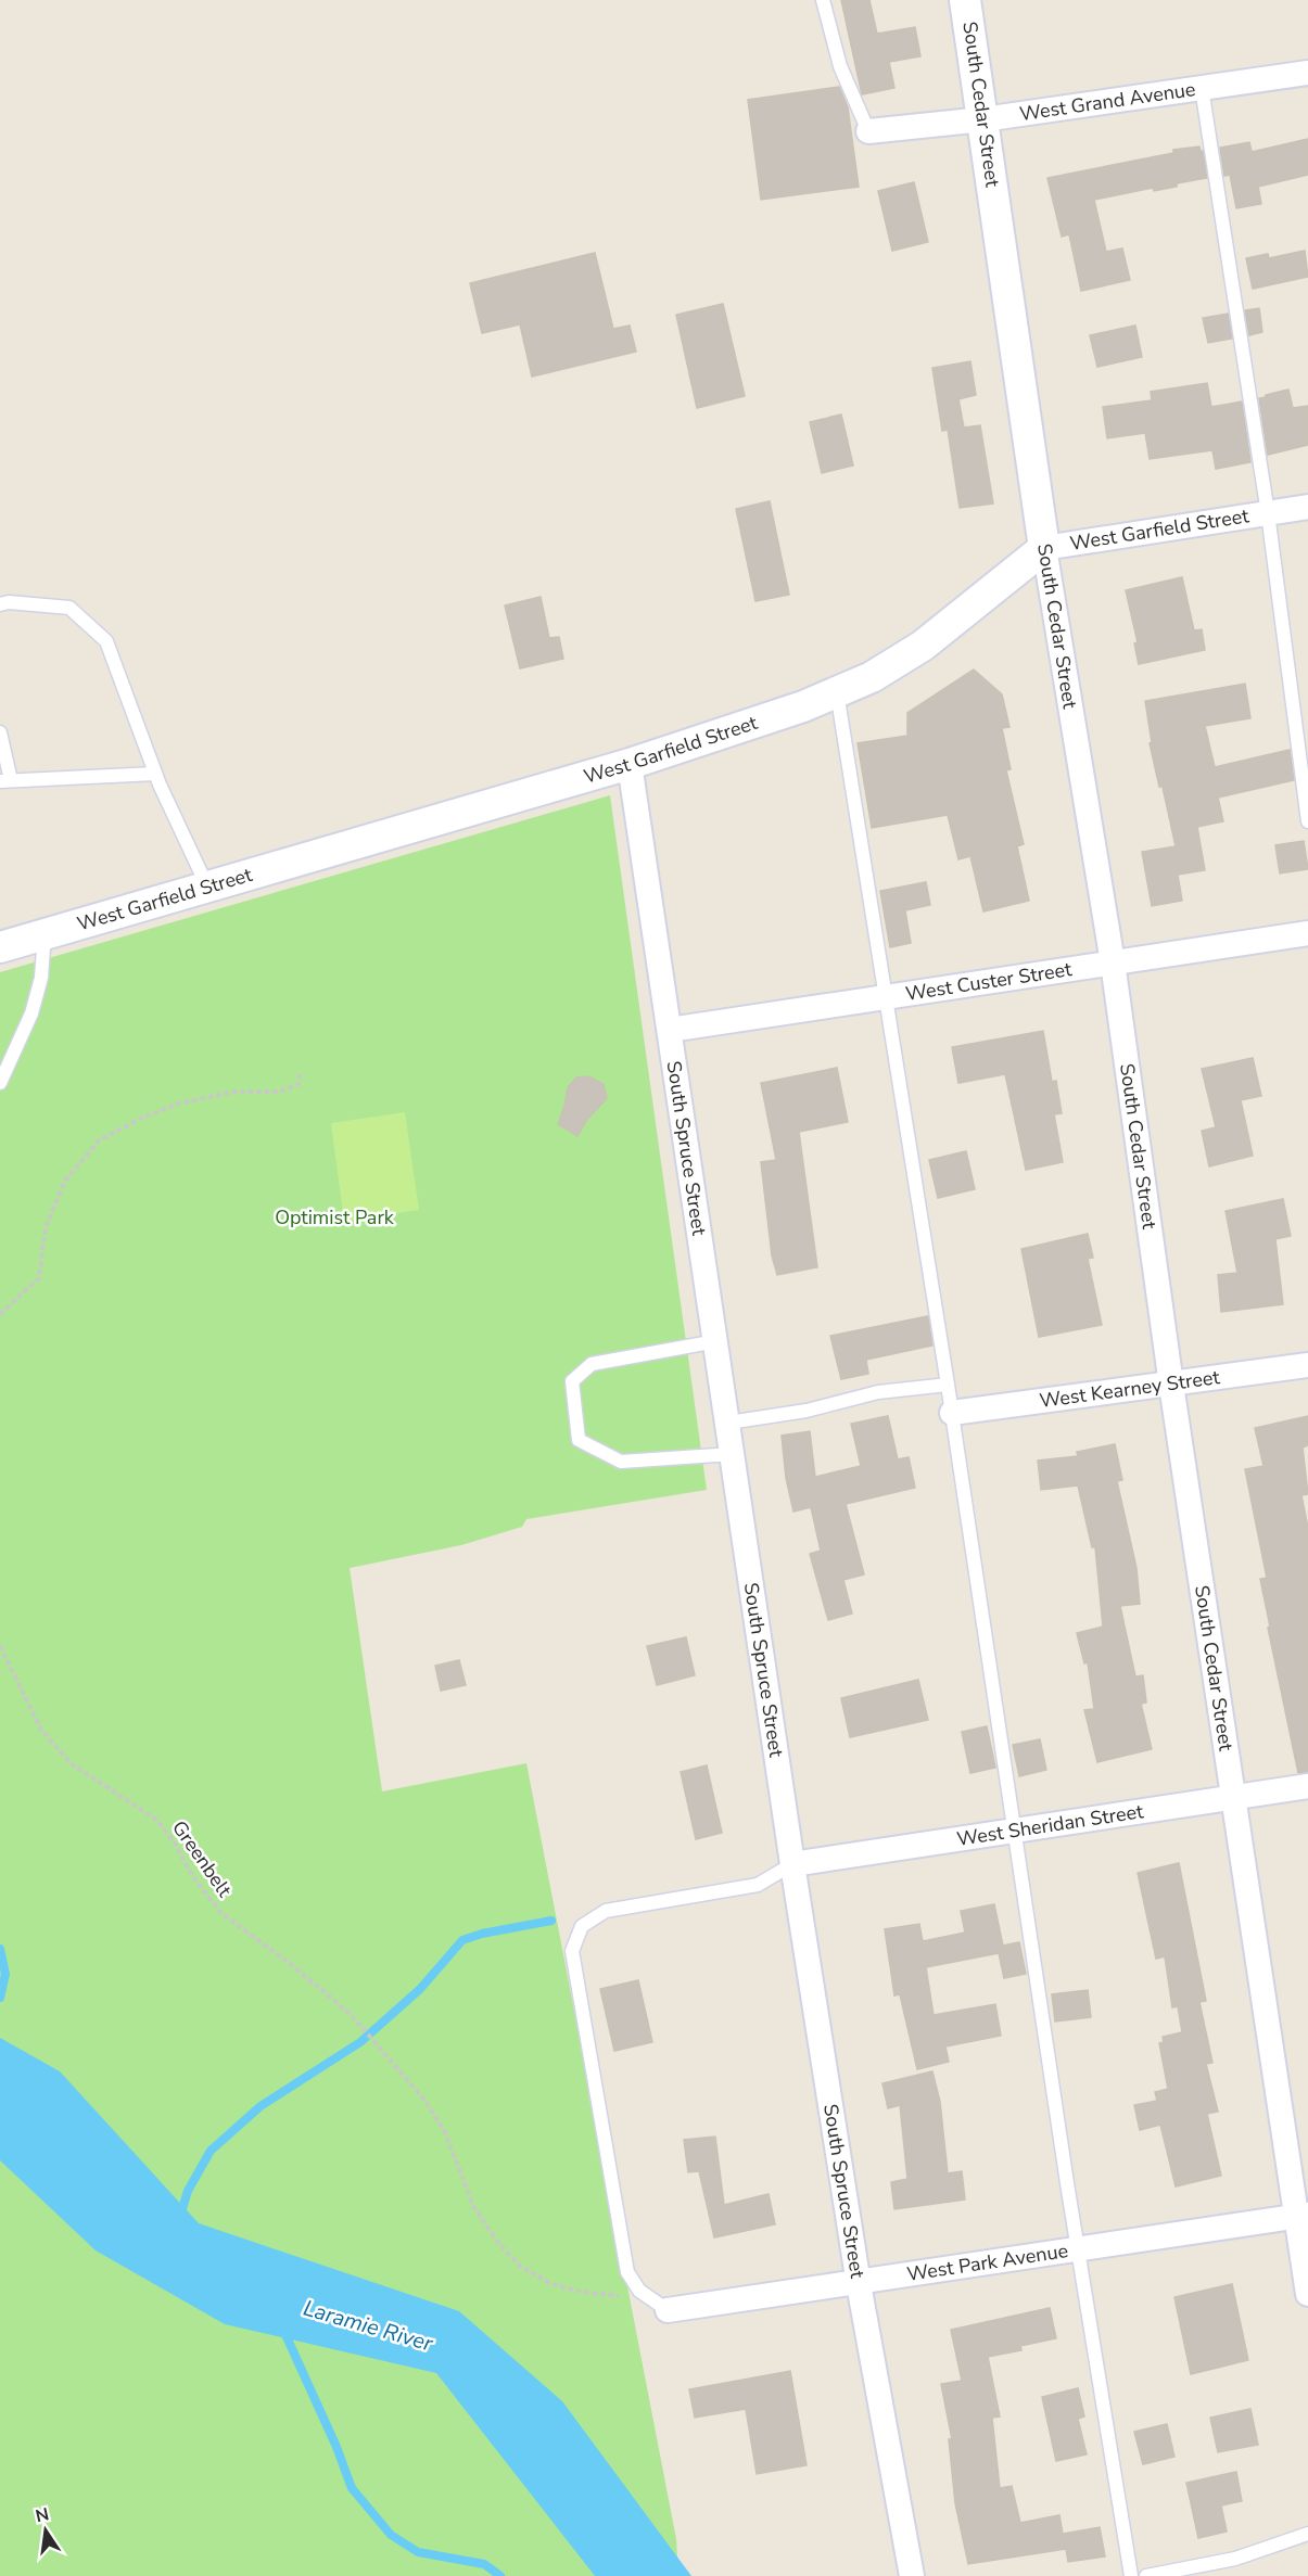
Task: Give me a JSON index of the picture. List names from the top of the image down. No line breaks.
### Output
{"streets":{"street":["West Grand Avenue","South Cedar Street","West Garfield Street","West Custer Street","South Spruce Street","West Kearney Street","West Sheridan Street","West Park Avenue"],"path":["Greenbelt"]},"crossings":[["West Grand Avenue","South Cedar Street"],["South Cedar Street","West Garfield Street"],["South Cedar Street","West Custer Street"],["South Cedar Street","West Kearney Street"],["South Cedar Street","West Sheridan Street"],["South Cedar Street","West Park Avenue"],["West Garfield Street","South Spruce Street"],["West Custer Street","South Spruce Street"],["South Spruce Street","West Sheridan Street"],["South Spruce Street","West Park Avenue"]],"water":["Laramie River"],"parks":["Optimist Park"],"north":"top"}
